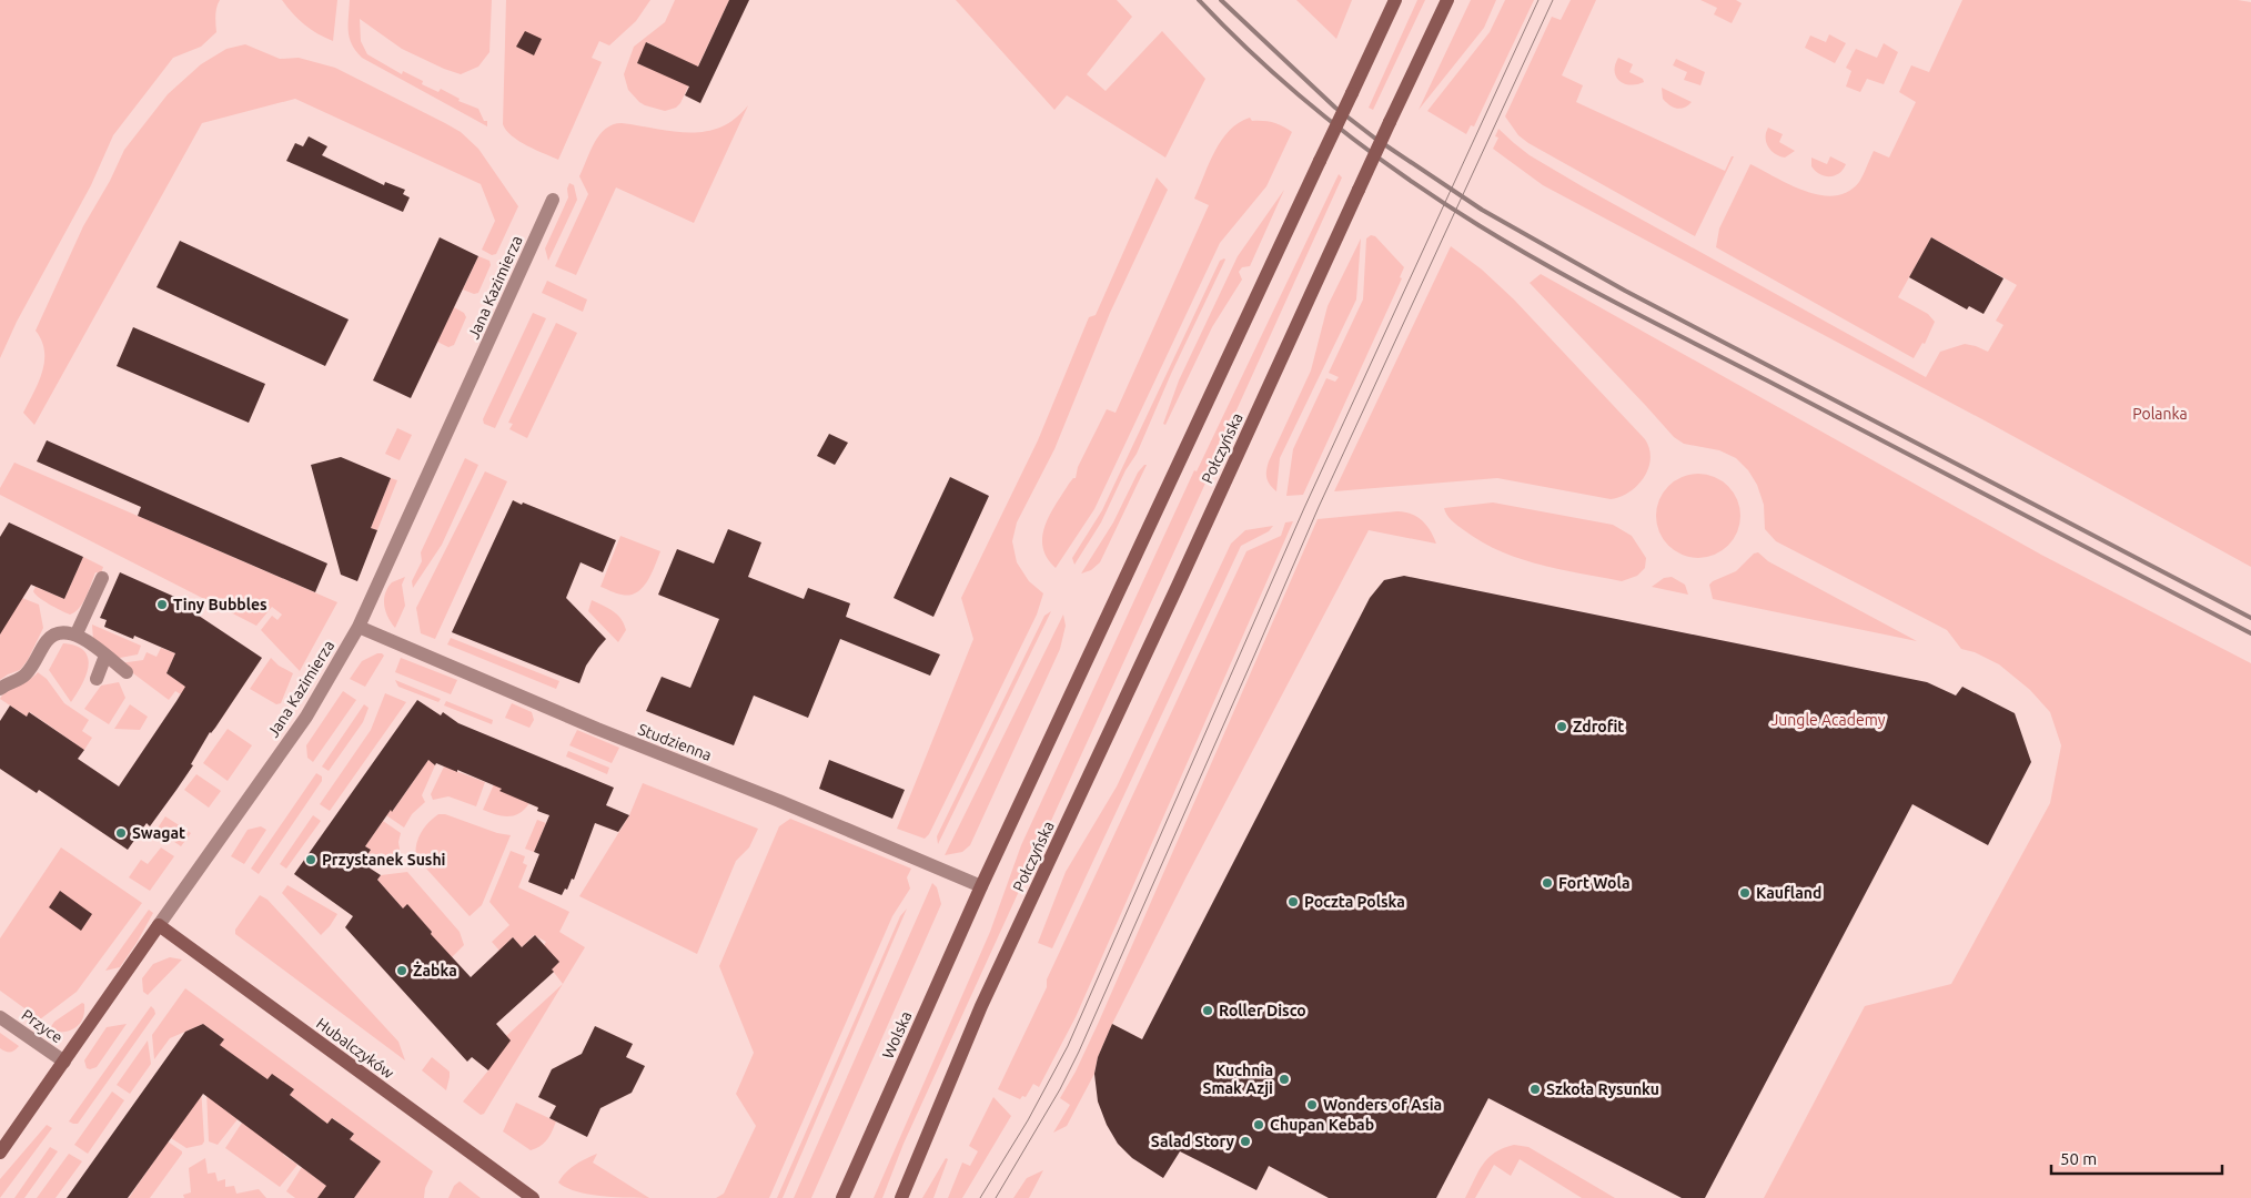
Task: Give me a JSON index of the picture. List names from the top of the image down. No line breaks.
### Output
{"streets":{"main road":["Jana Kazimierza","Połczyńska","Wolska","Hubalczyków"],"street":["Studzienna","Przyce"]},"crossings":[["Jana Kazimierza","Studzienna"],["Jana Kazimierza","Przyce"],["Jana Kazimierza","Hubalczyków"],["Studzienna","Wolska"]],"parks":["Polanka","Jungle Academy"],"places":["Tiny Bubbles","Zdrofit","Swagat","Przystanek Sushi","Fort Wola","Kaufland","Poczta Polska","Żabka","Roller Disco","Kuchnia Smak Azji","Szkoła Rysunku","Wonders of Asia","Chupan Kebab","Salad Story"],"scale_bar":"50 m"}
